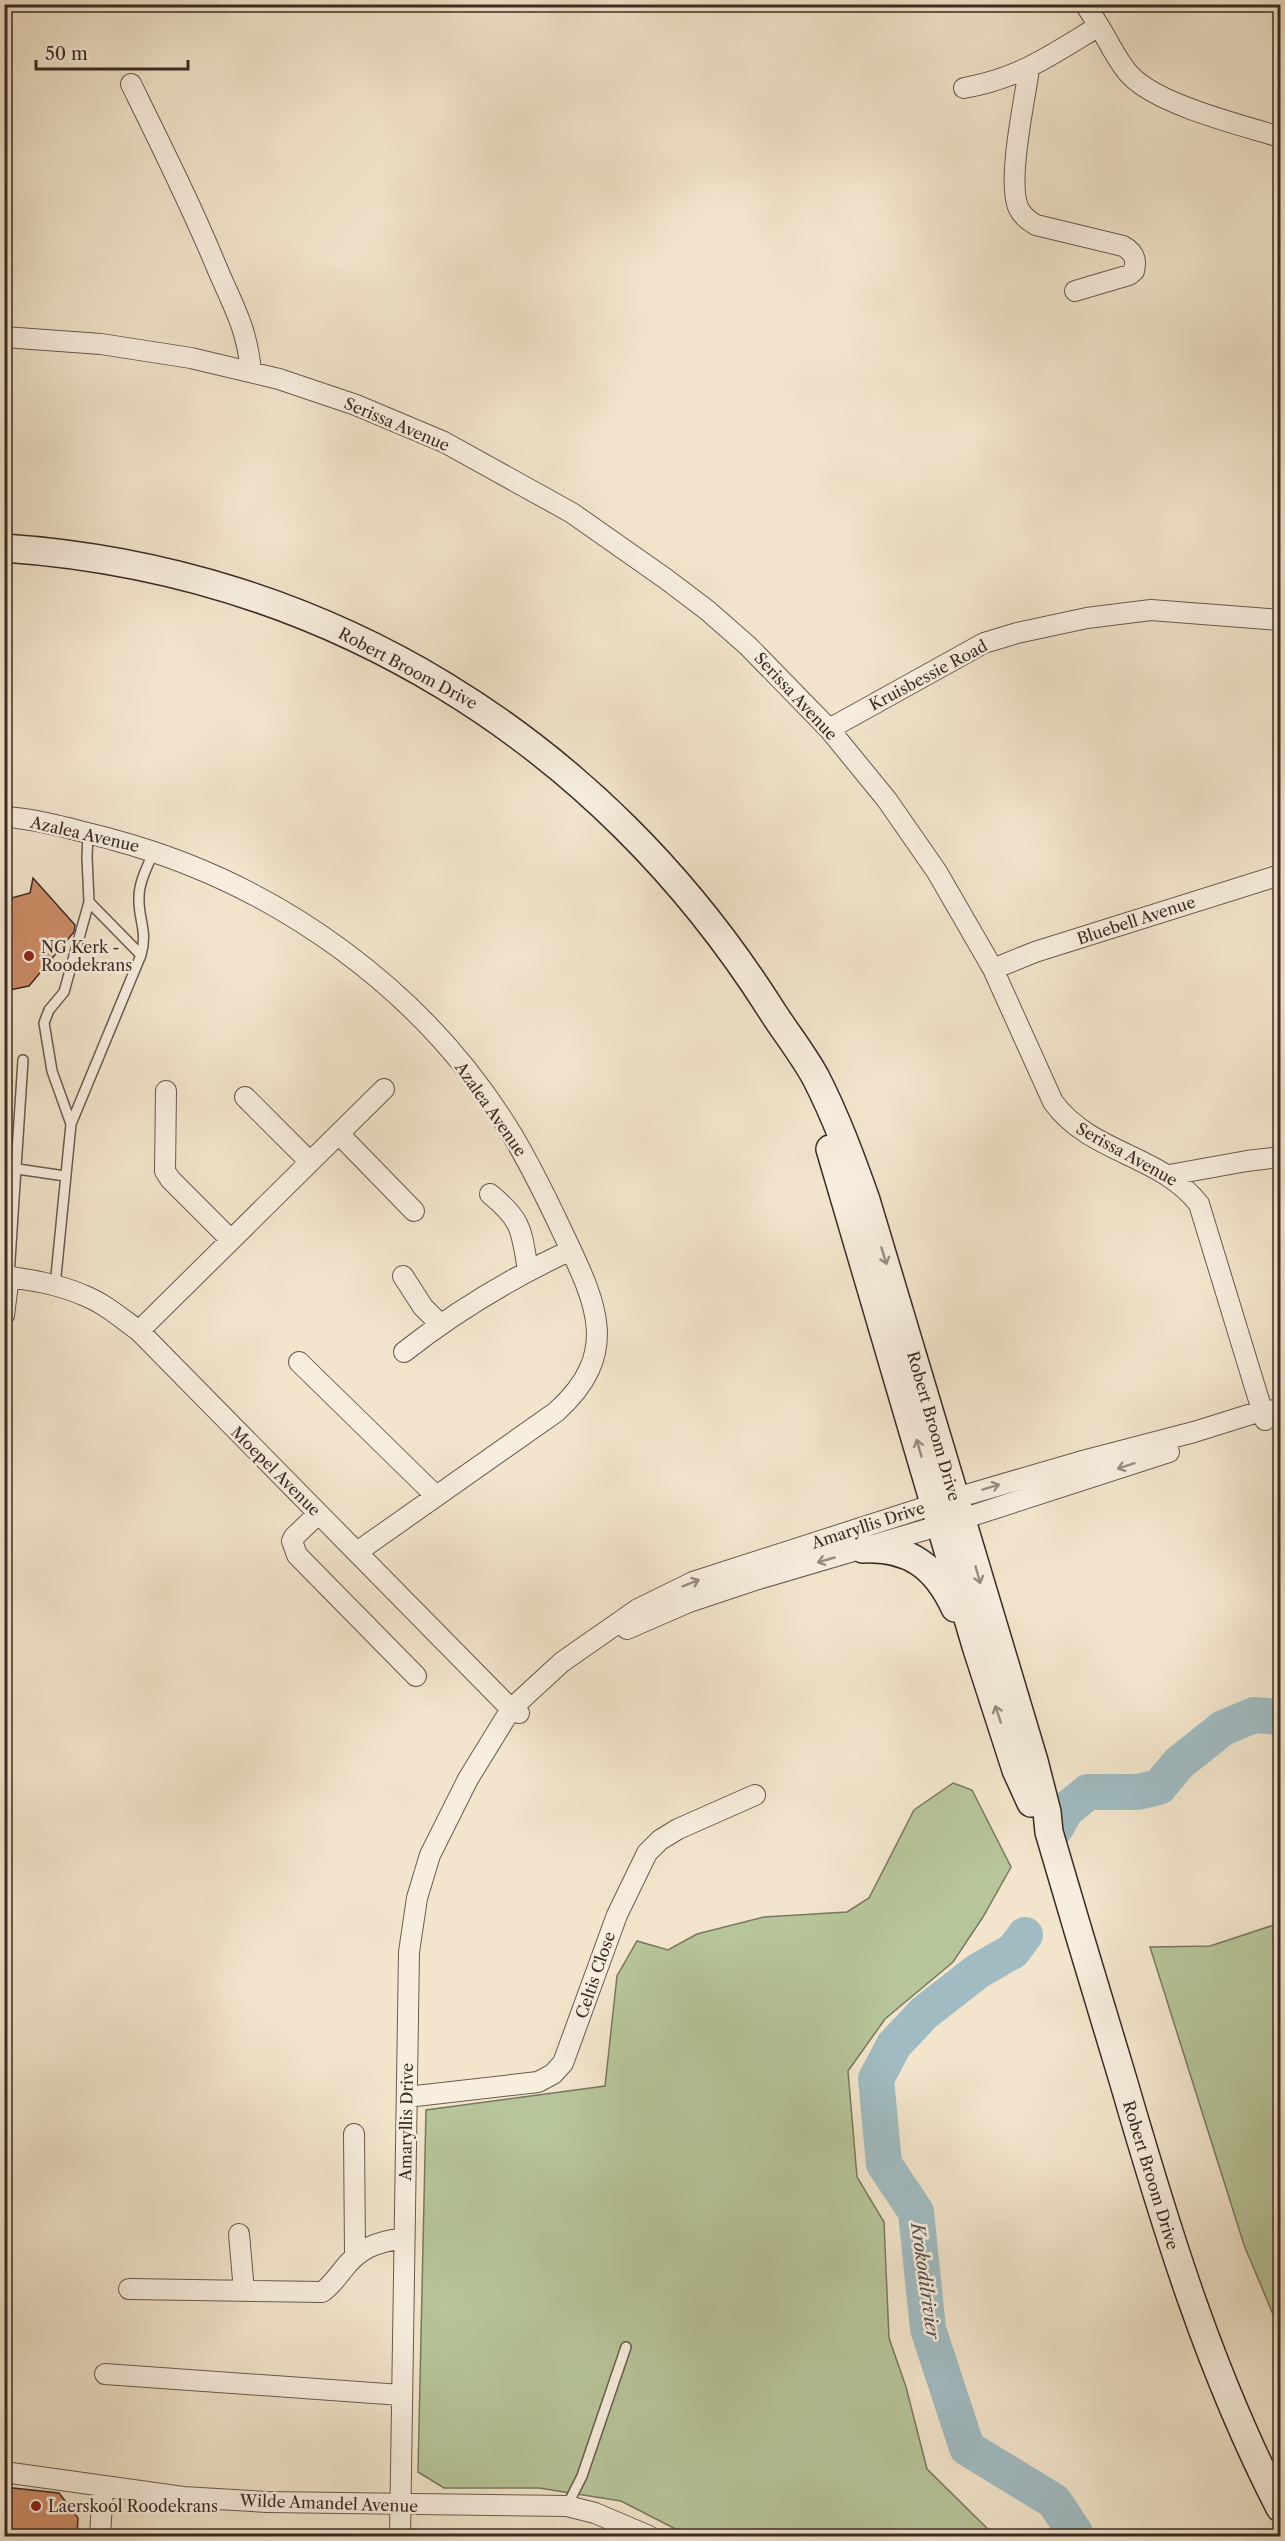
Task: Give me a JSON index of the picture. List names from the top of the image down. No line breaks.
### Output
{"streets":{"street":["Serissa Avenue","Robert Broom Drive","Kruisbessie Road","Azalea Avenue","Bluebell Avenue","Moepel Avenue","Amaryllis Drive","Celtis Close","Wilde Amandel Avenue"]},"crossings":[["Serissa Avenue","Kruisbessie Road"],["Serissa Avenue","Bluebell Avenue"],["Serissa Avenue","Amaryllis Drive"],["Robert Broom Drive","Amaryllis Drive"],["Azalea Avenue","Moepel Avenue"],["Moepel Avenue","Amaryllis Drive"],["Amaryllis Drive","Celtis Close"],["Amaryllis Drive","Wilde Amandel Avenue"]],"water":["Krokodilrivier"],"places":["NG Kerk - Roodekrans","Laerskool Roodekrans"],"scale_bar":"50 m"}
